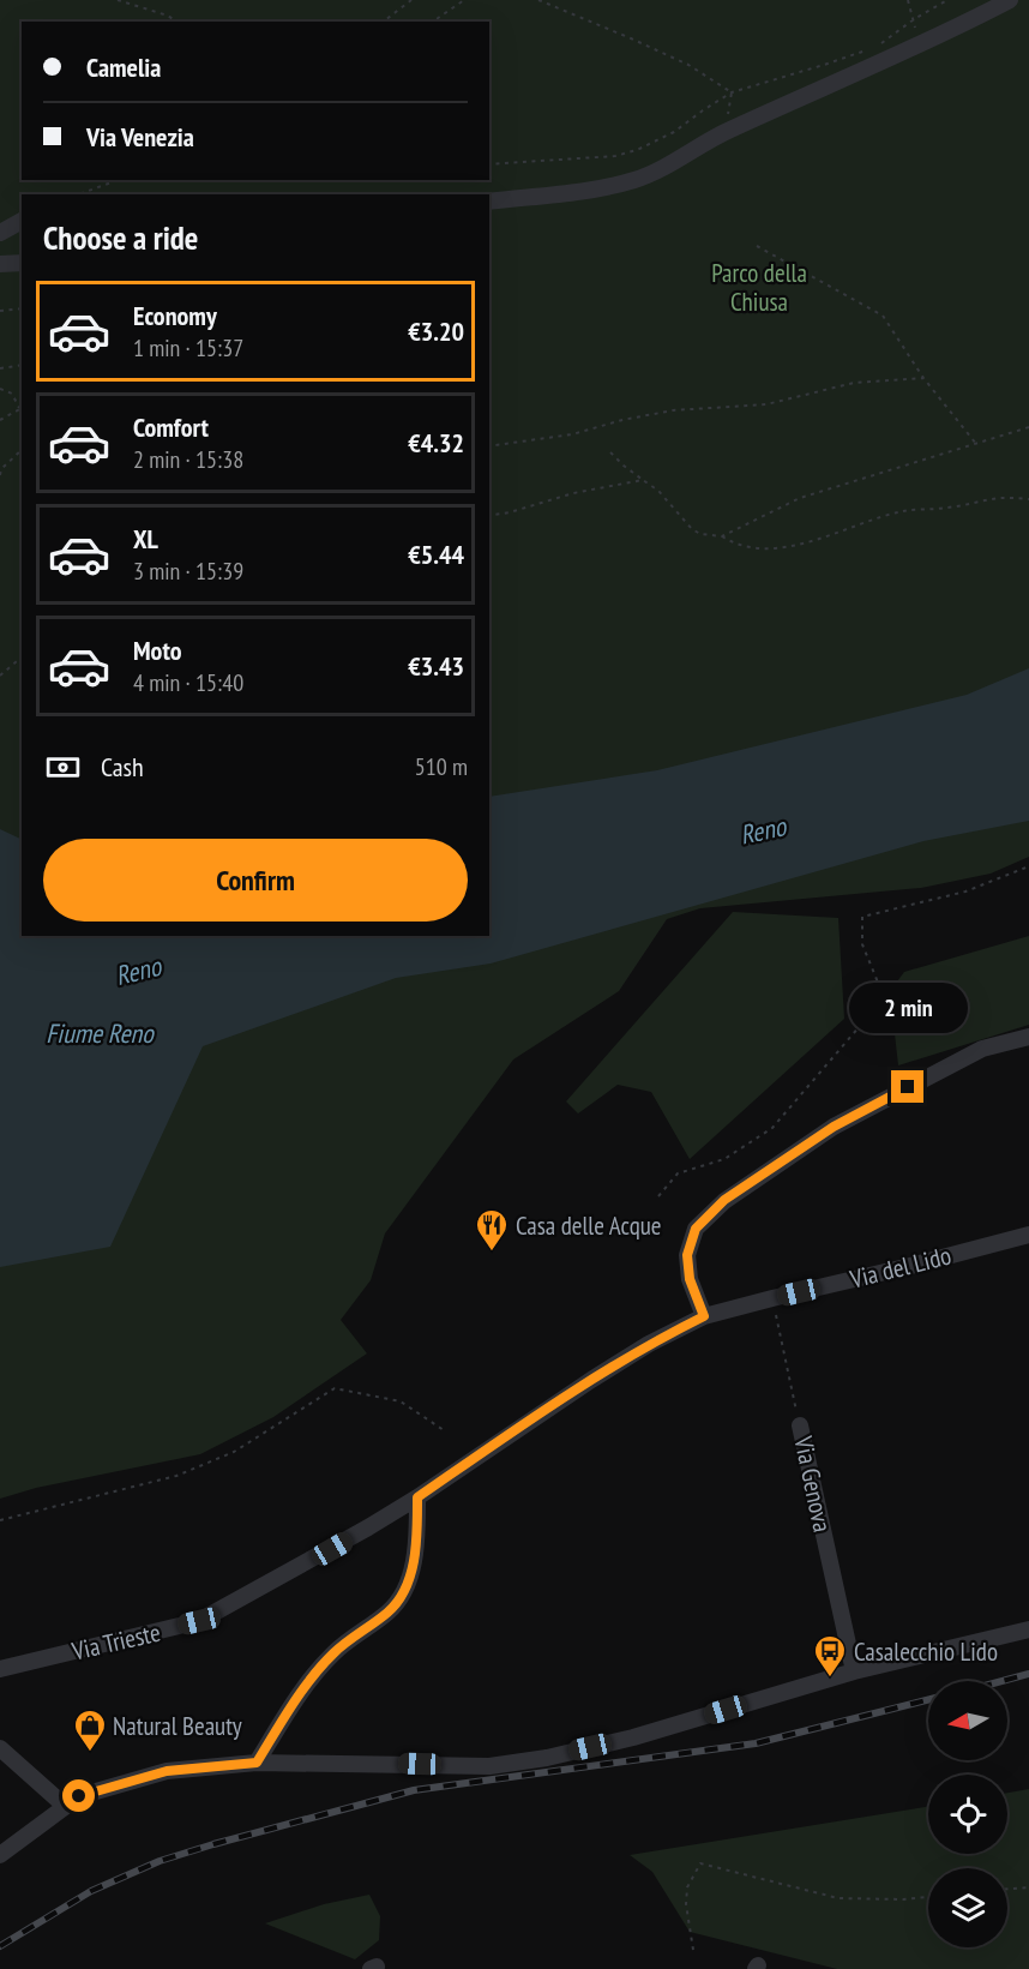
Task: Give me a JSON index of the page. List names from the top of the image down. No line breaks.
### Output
{"streets":{"street":["Via del Lido","Via Genova","Via Trieste"]},"crossings":[["Via del Lido","Via Genova"],["Via del Lido","Via Trieste"]],"water":["Reno","Fiume Reno"],"parks":["Parco della Chiusa"],"places":{"restaurant":["Casa delle Acque"],"bus stop":["Casalecchio Lido"],"shop":["Natural Beauty"]},"north":"left","page":{"banner":["Camelia","Via Venezia"],"heading":"Choose a ride","list":[{"name":"Economy","note":"1 min · 15:37","value":"€3.20"},{"name":"Comfort","note":"2 min · 15:38","value":"€4.32"},{"name":"XL","note":"3 min · 15:39","value":"€5.44"},{"name":"Moto","note":"4 min · 15:40","value":"€3.43"}],"pay":["Cash","510 m"],"buttons":"Confirm","bubble":"2 min"}}
